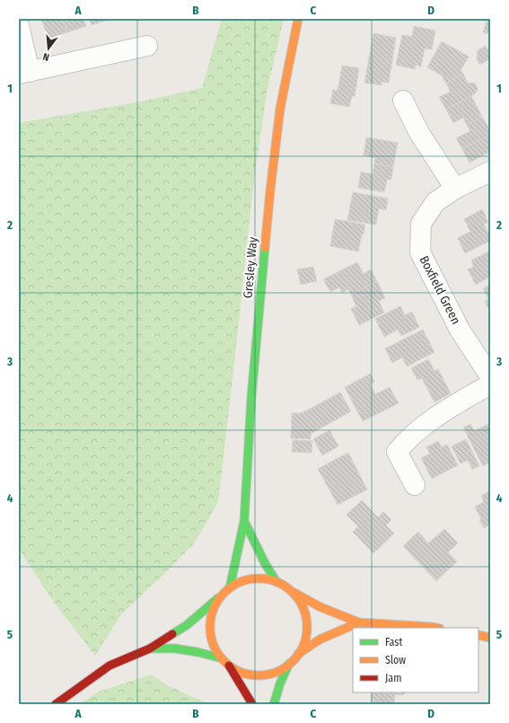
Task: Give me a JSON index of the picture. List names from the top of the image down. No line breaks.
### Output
{"streets":{"main road":["Gresley Way"],"street":["Boxfield Green"]},"legend":["Fast","Slow","Jam"],"north":"bottom","grid":{"columns":["A","B","C","D"],"rows":["1","2","3","4","5"]}}
